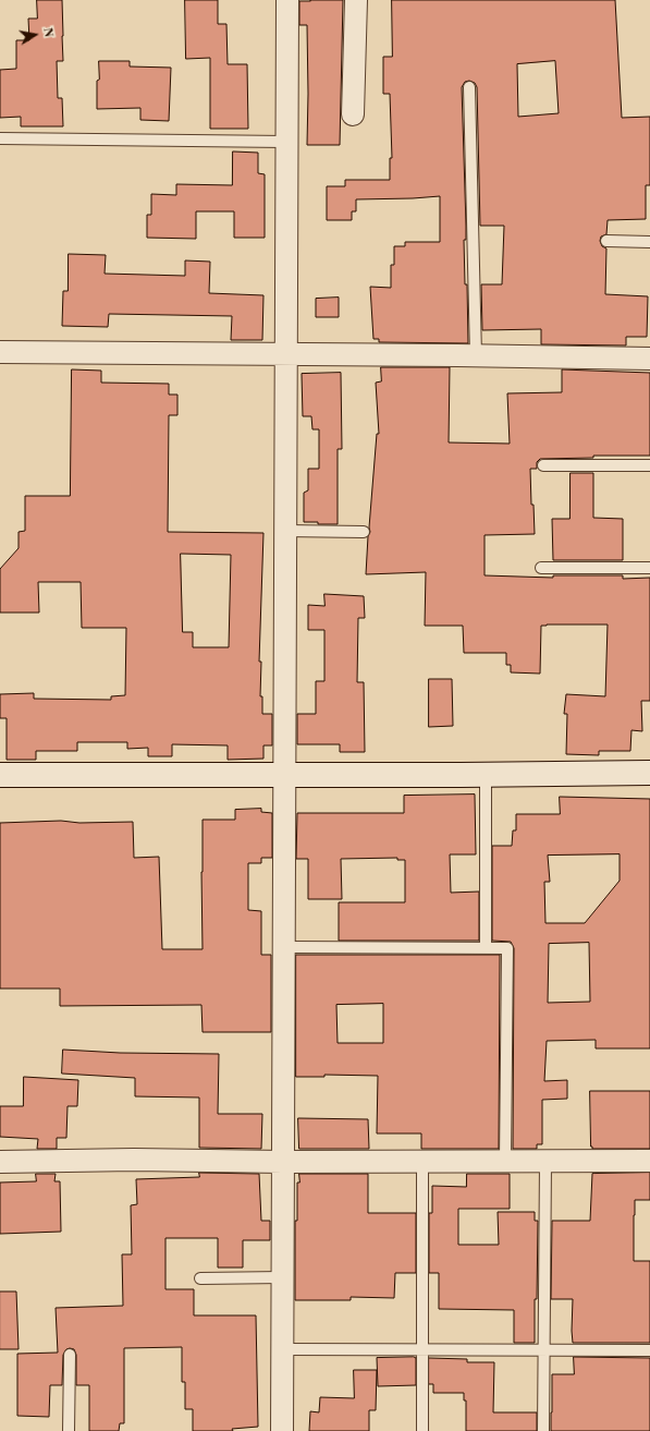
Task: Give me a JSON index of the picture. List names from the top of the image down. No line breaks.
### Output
{"north":"right"}
